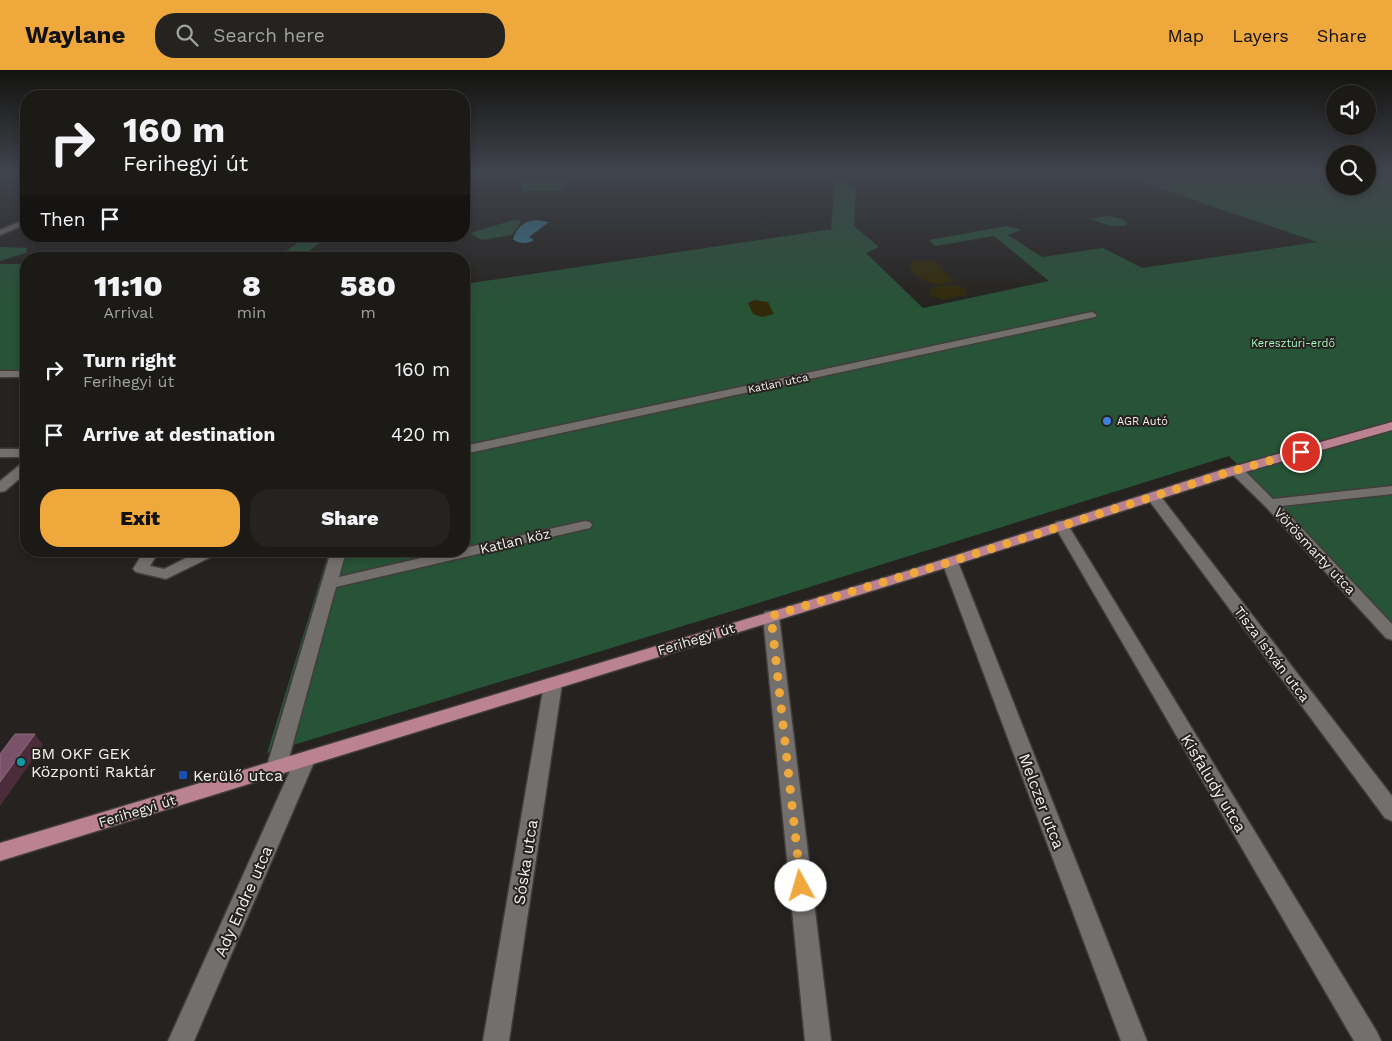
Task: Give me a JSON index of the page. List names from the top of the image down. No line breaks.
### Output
{"streets":{"main road":["Ferihegyi út"],"street":["Katlan utca","Katlan köz","Vörösmarty utca","Tisza István utca","Kisfaludy utca","Melczer utca","Sóska utca","Ady Endre utca"]},"crossings":[["Vörösmarty utca","Ferihegyi út"],["Ferihegyi út","Tisza István utca"],["Ferihegyi út","Kisfaludy utca"],["Ferihegyi út","Melczer utca"],["Ferihegyi út","Sóska utca"],["Ferihegyi út","Ady Endre utca"]],"parks":["Keresztúri-erdő"],"places":{"other":["AGR Autó","BM OKF GEK Központi Raktár"],"transit":["Kerülő utca"]},"page":{"header":"Waylane","search":"Search here","nav":["Map","Layers","Share"],"turn":["160 m","Ferihegyi út"],"then":"Then","eta":["11:10","Arrival","8","min","580","m"],"list":[{"name":"Turn right","note":"Ferihegyi út","value":"160 m"},{"name":"Arrive at destination","value":"420 m"}],"buttons":["Exit","Share"]}}
